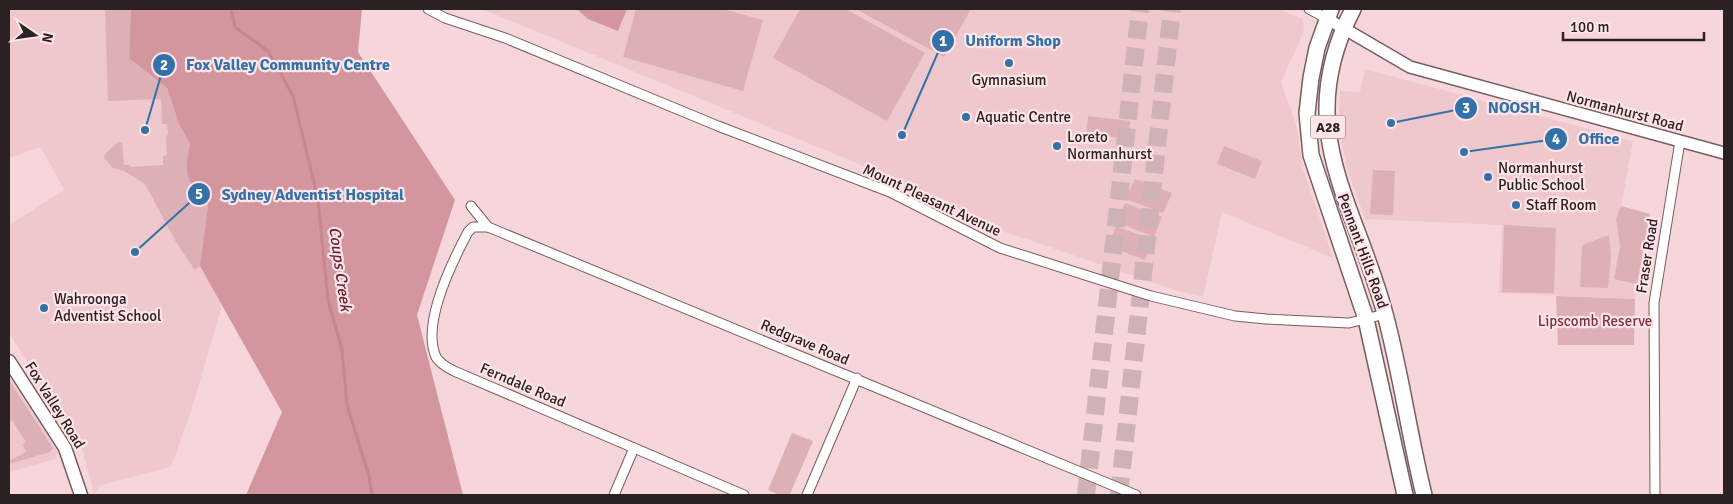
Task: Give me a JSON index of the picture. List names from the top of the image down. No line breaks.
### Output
{"streets":{"highway":["A28","Pennant Hills Road"],"main road":["Fox Valley Road"],"street":["Normanhurst Road","Mount Pleasant Avenue","Fraser Road","Redgrave Road","Ferndale Road"]},"crossings":[["Normanhurst Road","Pennant Hills Road"],["Normanhurst Road","Fraser Road"],["Mount Pleasant Avenue","Pennant Hills Road"],["Redgrave Road","Ferndale Road"]],"water":["Coups Creek"],"parks":["Lipscomb Reserve"],"places":["Gymnasium","Aquatic Centre","NOOSH","Fox Valley Community Centre","Uniform Shop","Loreto Normanhurst","Office","Normanhurst Public School","Staff Room","Sydney Adventist Hospital","Wahroonga Adventist School"],"scale_bar":"100 m","north":"right"}
